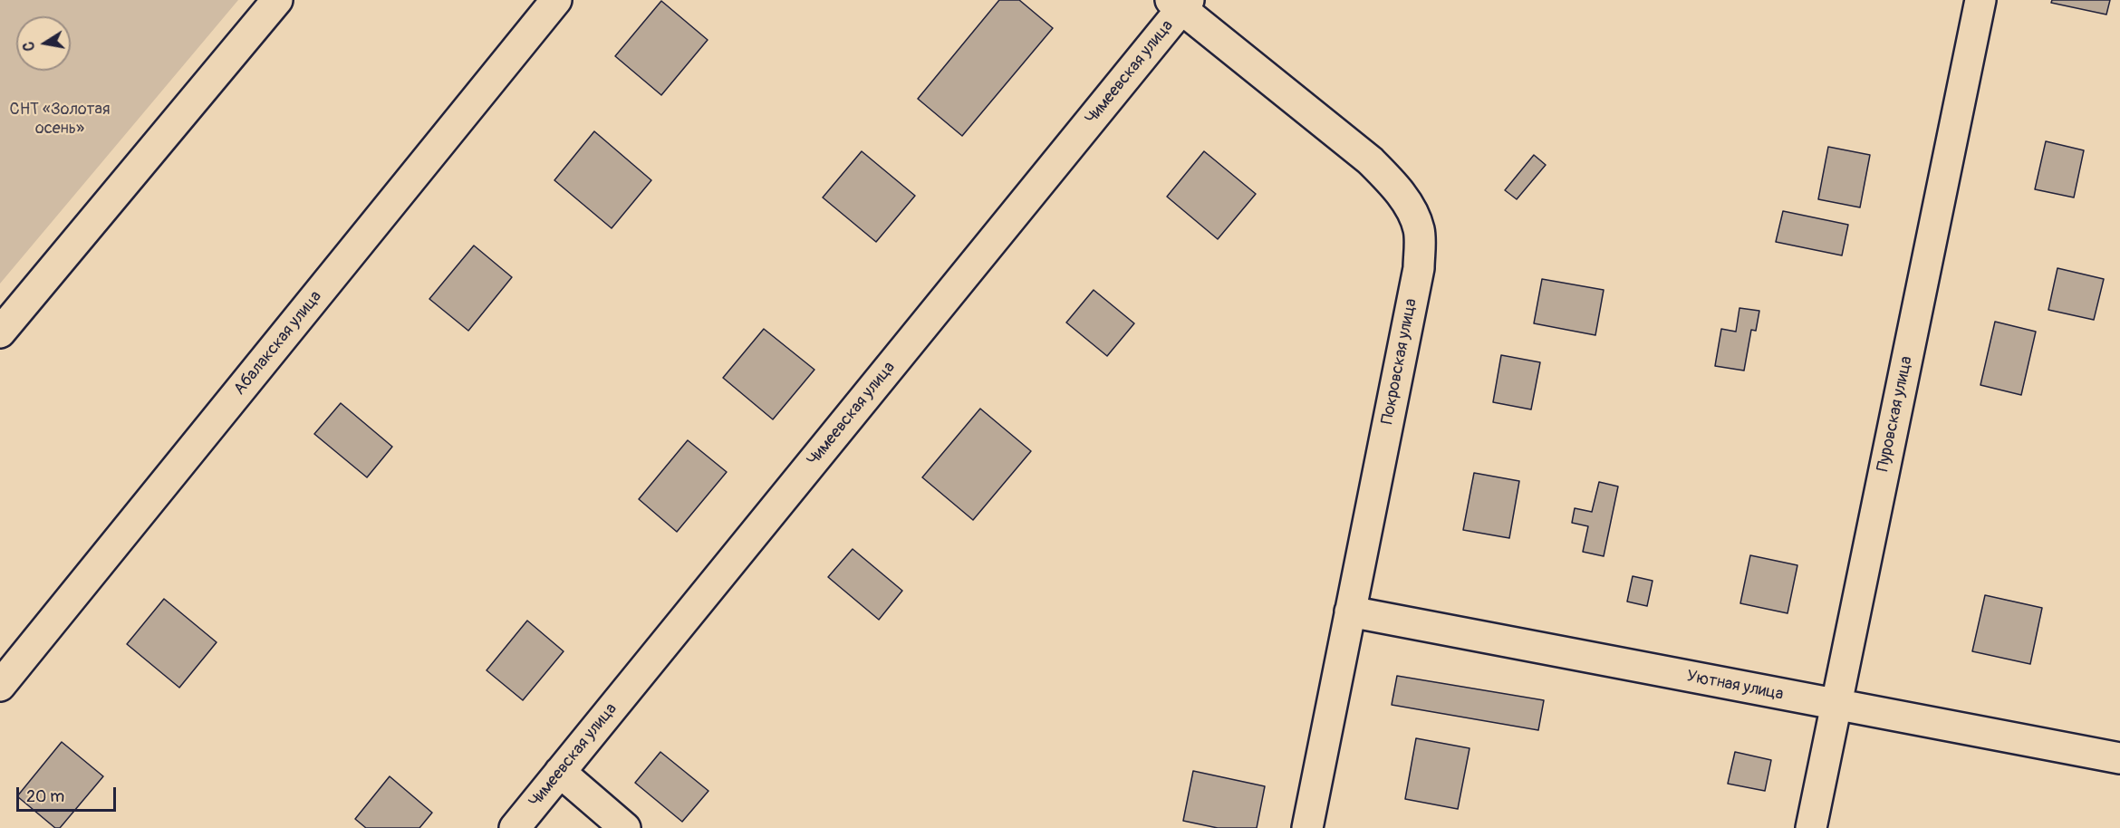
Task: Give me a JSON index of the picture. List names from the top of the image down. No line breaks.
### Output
{"streets":{"street":["Чимеевская улица","Абалакская улица","Покровская улица","Пуровская улица","Уютная улица"]},"crossings":[["Чимеевская улица","Покровская улица"],["Покровская улица","Уютная улица"],["Пуровская улица","Уютная улица"]],"parks":["СНТ «Золотая осень»"],"scale_bar":"20 m","north":"left"}
